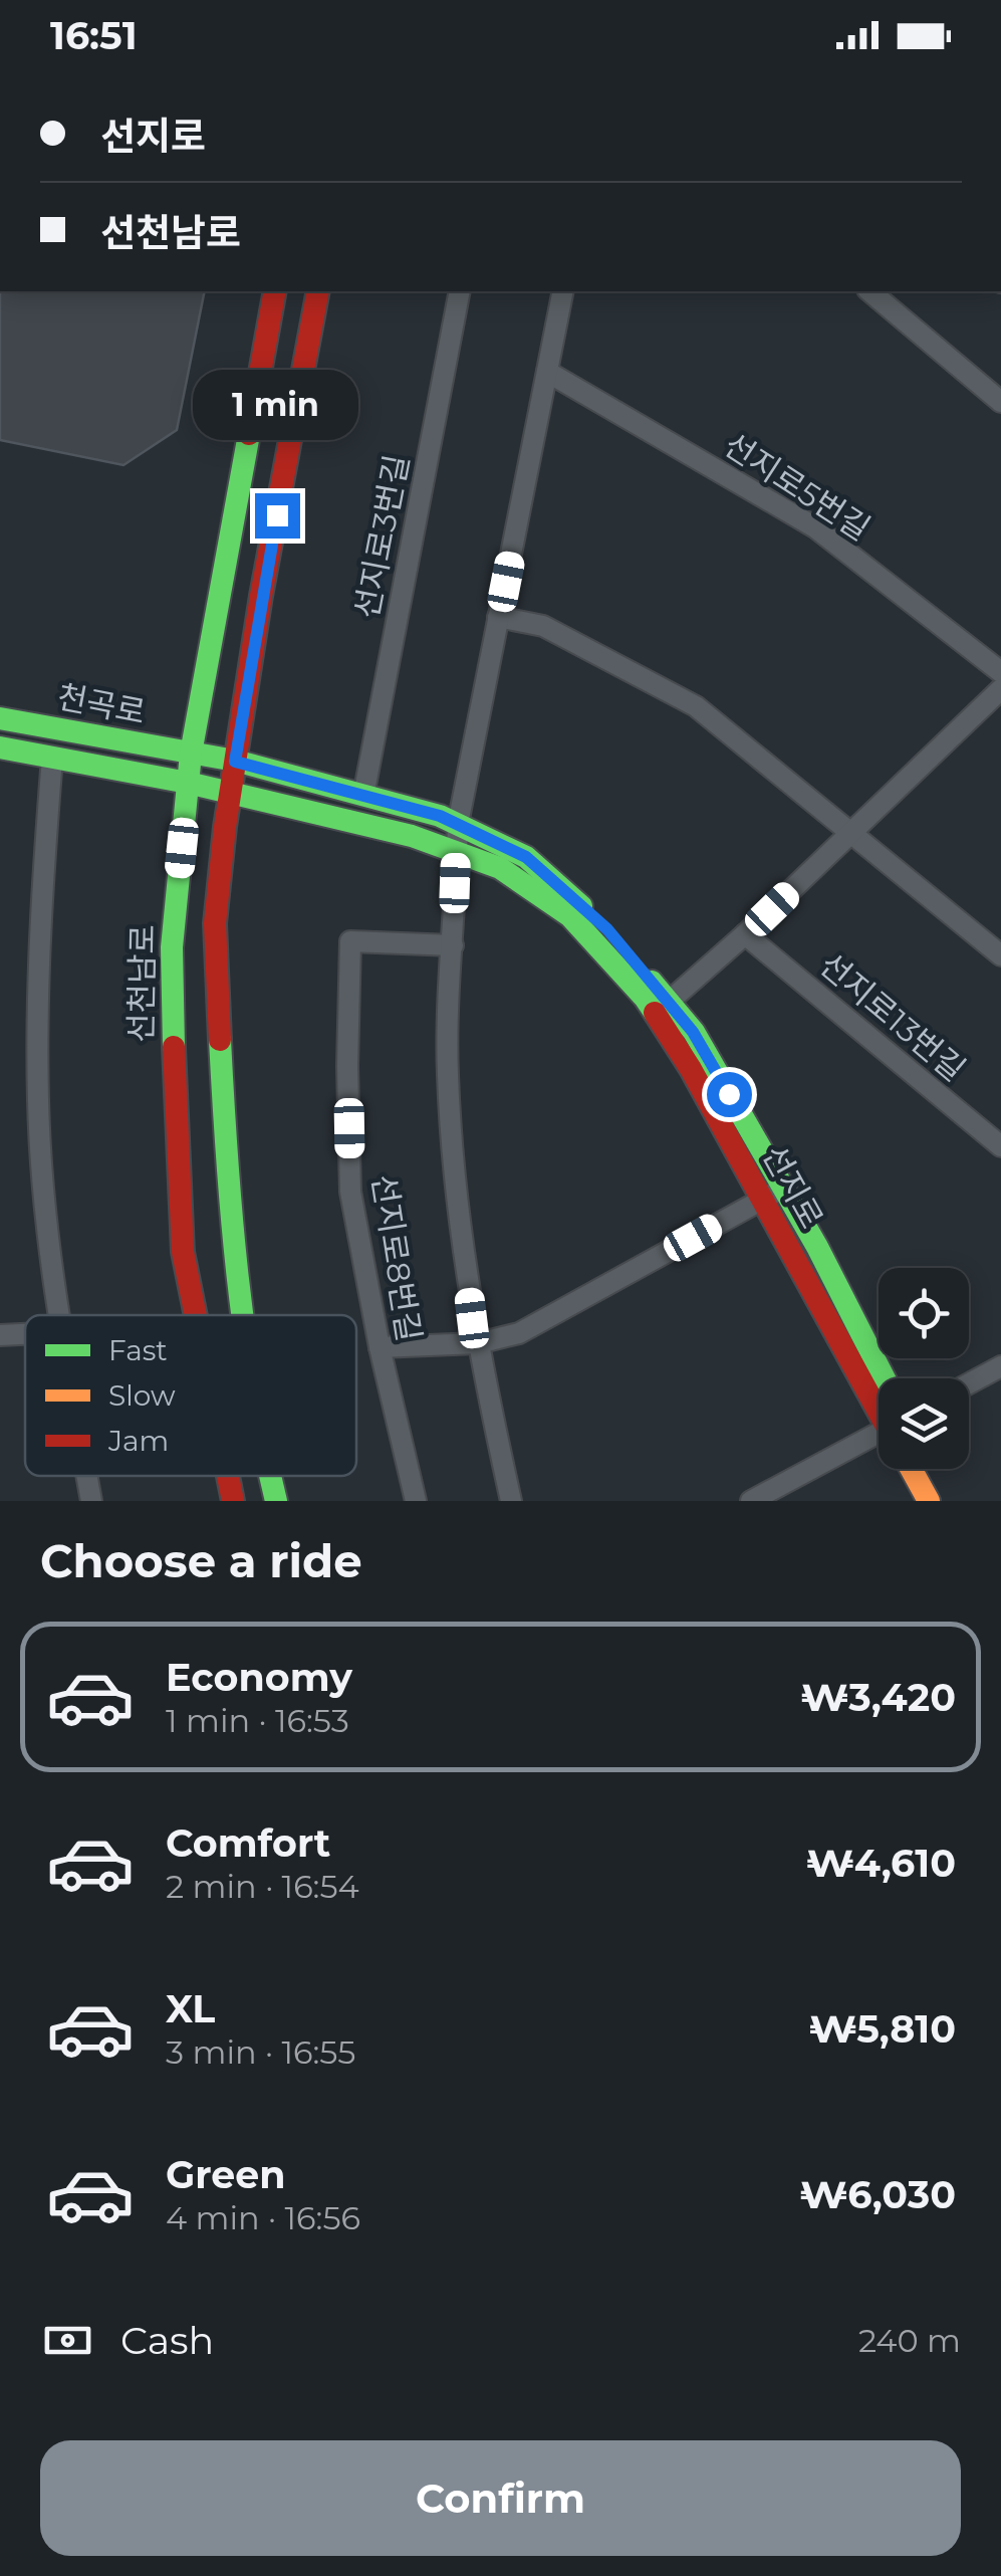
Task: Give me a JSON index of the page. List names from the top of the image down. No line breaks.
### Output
{"streets":{"main road":["천곡로","선천남로","선지로"],"street":["선지로5번길","선지로3번길","선지로13번길","선지로8번길"]},"crossings":[["선지로3번길","선지로"],["천곡로","선천남로"],["천곡로","선지로"],["선천남로","선지로"],["선지로","선지로8번길"]],"legend":["Fast","Slow","Jam"],"page":{"status":"16:51","banner":["선지로","선천남로"],"bubble":"1 min","heading":"Choose a ride","list":[{"name":"Economy","note":"1 min · 16:53","value":"₩3,420"},{"name":"Comfort","note":"2 min · 16:54","value":"₩4,610"},{"name":"XL","note":"3 min · 16:55","value":"₩5,810"},{"name":"Green","note":"4 min · 16:56","value":"₩6,030"}],"pay":["Cash","240 m"],"buttons":"Confirm"}}
